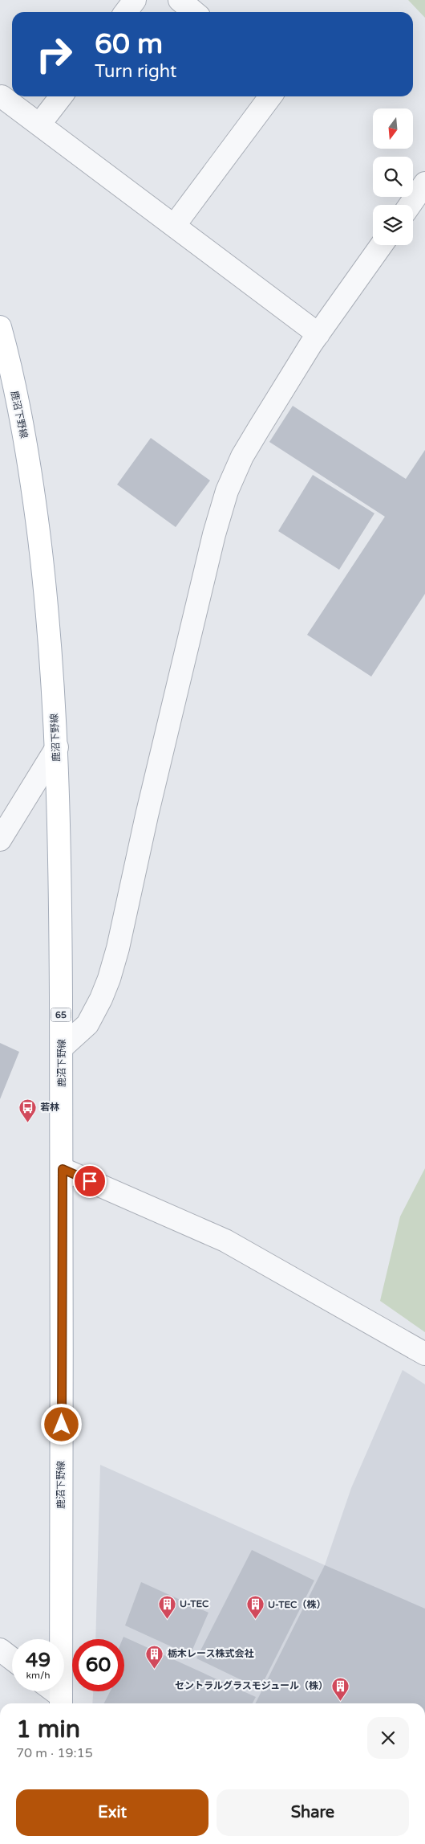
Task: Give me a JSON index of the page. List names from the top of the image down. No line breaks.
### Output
{"streets":{"main road":["鹿沼下野線","65"]},"places":{"bus stop":["若林"],"building":["U-TEC","U-TEC（株）","栃木レース株式会社","セントラルグラスモジュール（株）"]},"north":"bottom","page":{"turn":["60 m","Turn right"],"speed":"49 km/h","limit":"60","heading":["1 min","70 m · 19:15"],"buttons":["Exit","Share"]}}
